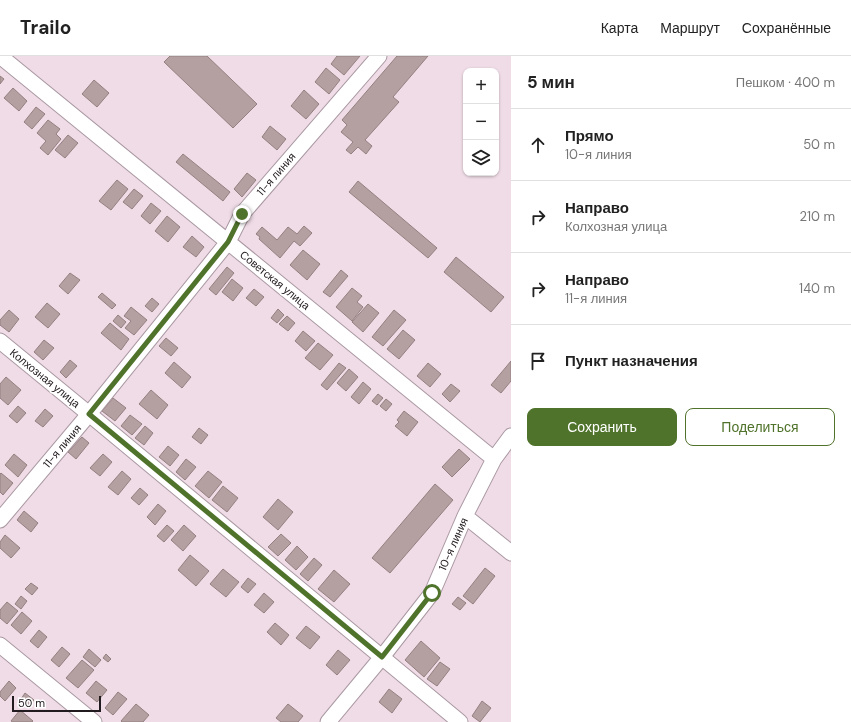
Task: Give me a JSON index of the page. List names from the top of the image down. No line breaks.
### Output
{"streets":{"street":["11-я линия","Советская улица","Колхозная улица","10-я линия"]},"crossings":[["11-я линия","Советская улица"],["11-я линия","Колхозная улица"],["Советская улица","10-я линия"],["Колхозная улица","10-я линия"]],"scale_bar":"50 m","page":{"header":"Trailo","nav":["Карта","Маршрут","Сохранённые"],"heading":["5 мин","Пешком · 400 m"],"map_buttons":["+","−"],"list":[["Прямо","10-я линия","50 m"],["Направо","Колхозная улица","210 m"],["Направо","11-я линия","140 m"],"Пункт назначения"],"buttons":["Сохранить","Поделиться"],"scale":"50 m"}}
